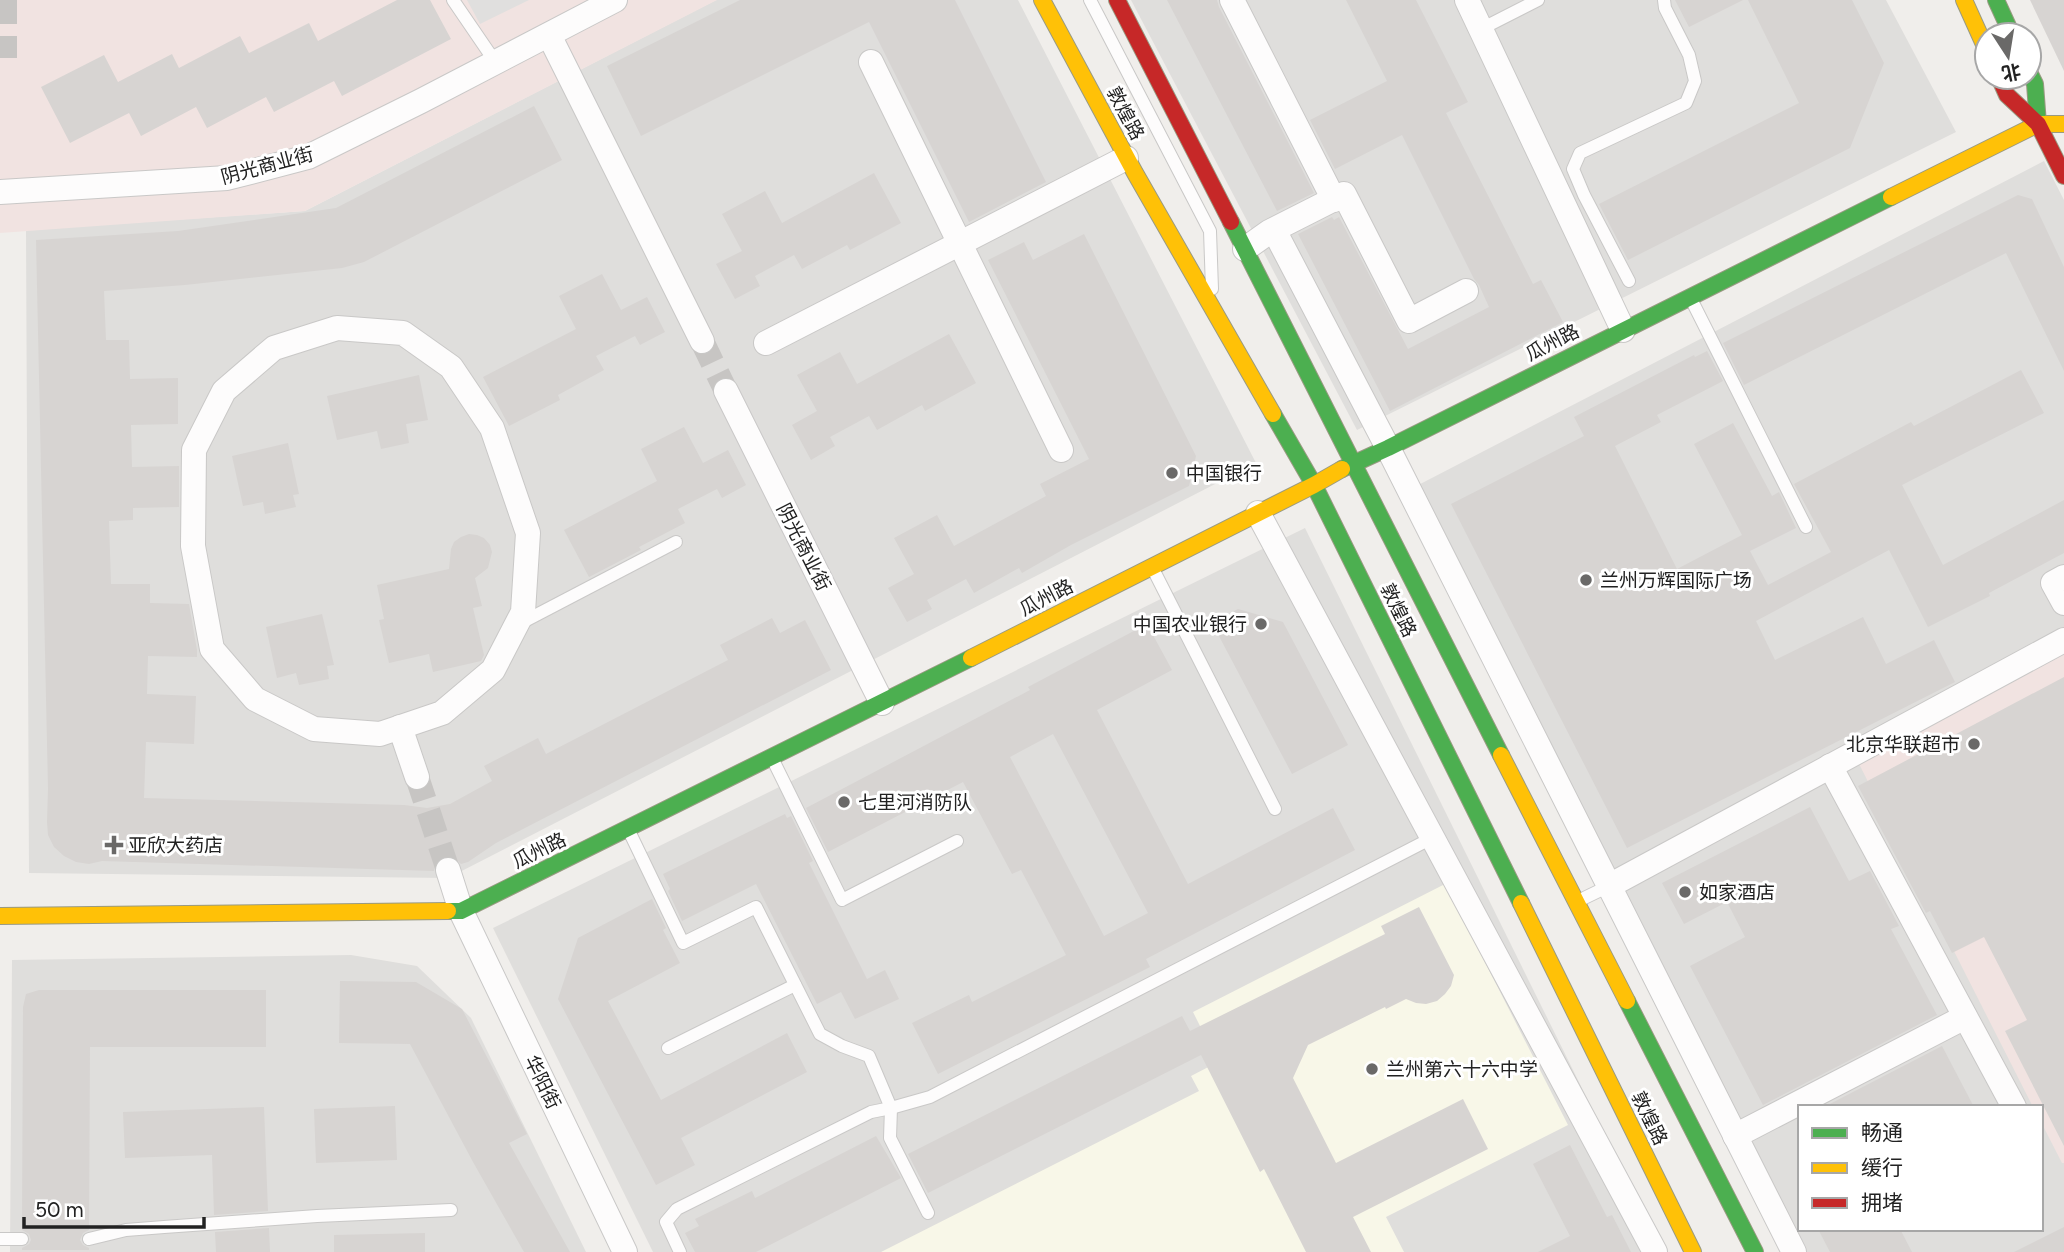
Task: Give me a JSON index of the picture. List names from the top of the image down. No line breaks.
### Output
{"streets":{"main road":["敦煌路","瓜州路"],"street":["阴光商业街","华阳街"]},"crossings":[["敦煌路","瓜州路"],["阴光商业街","瓜州路"],["瓜州路","华阳街"]],"places":{"other":["中国银行","兰州万辉国际广场","中国农业银行","北京华联超市","七里河消防队","如家酒店","兰州第六十六中学"],"health":["亚欣大药店"]},"legend":["畅通","缓行","拥堵"],"scale_bar":"50 m","north":"bottom"}
